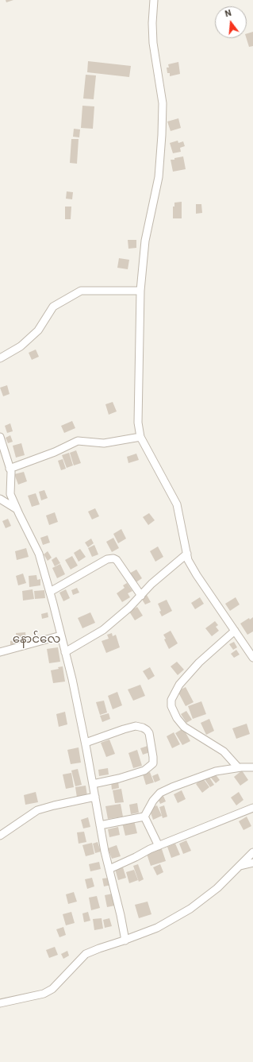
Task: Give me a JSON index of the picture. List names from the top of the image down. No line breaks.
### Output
{"districts":["နောင်လေ"],"north":"top"}
